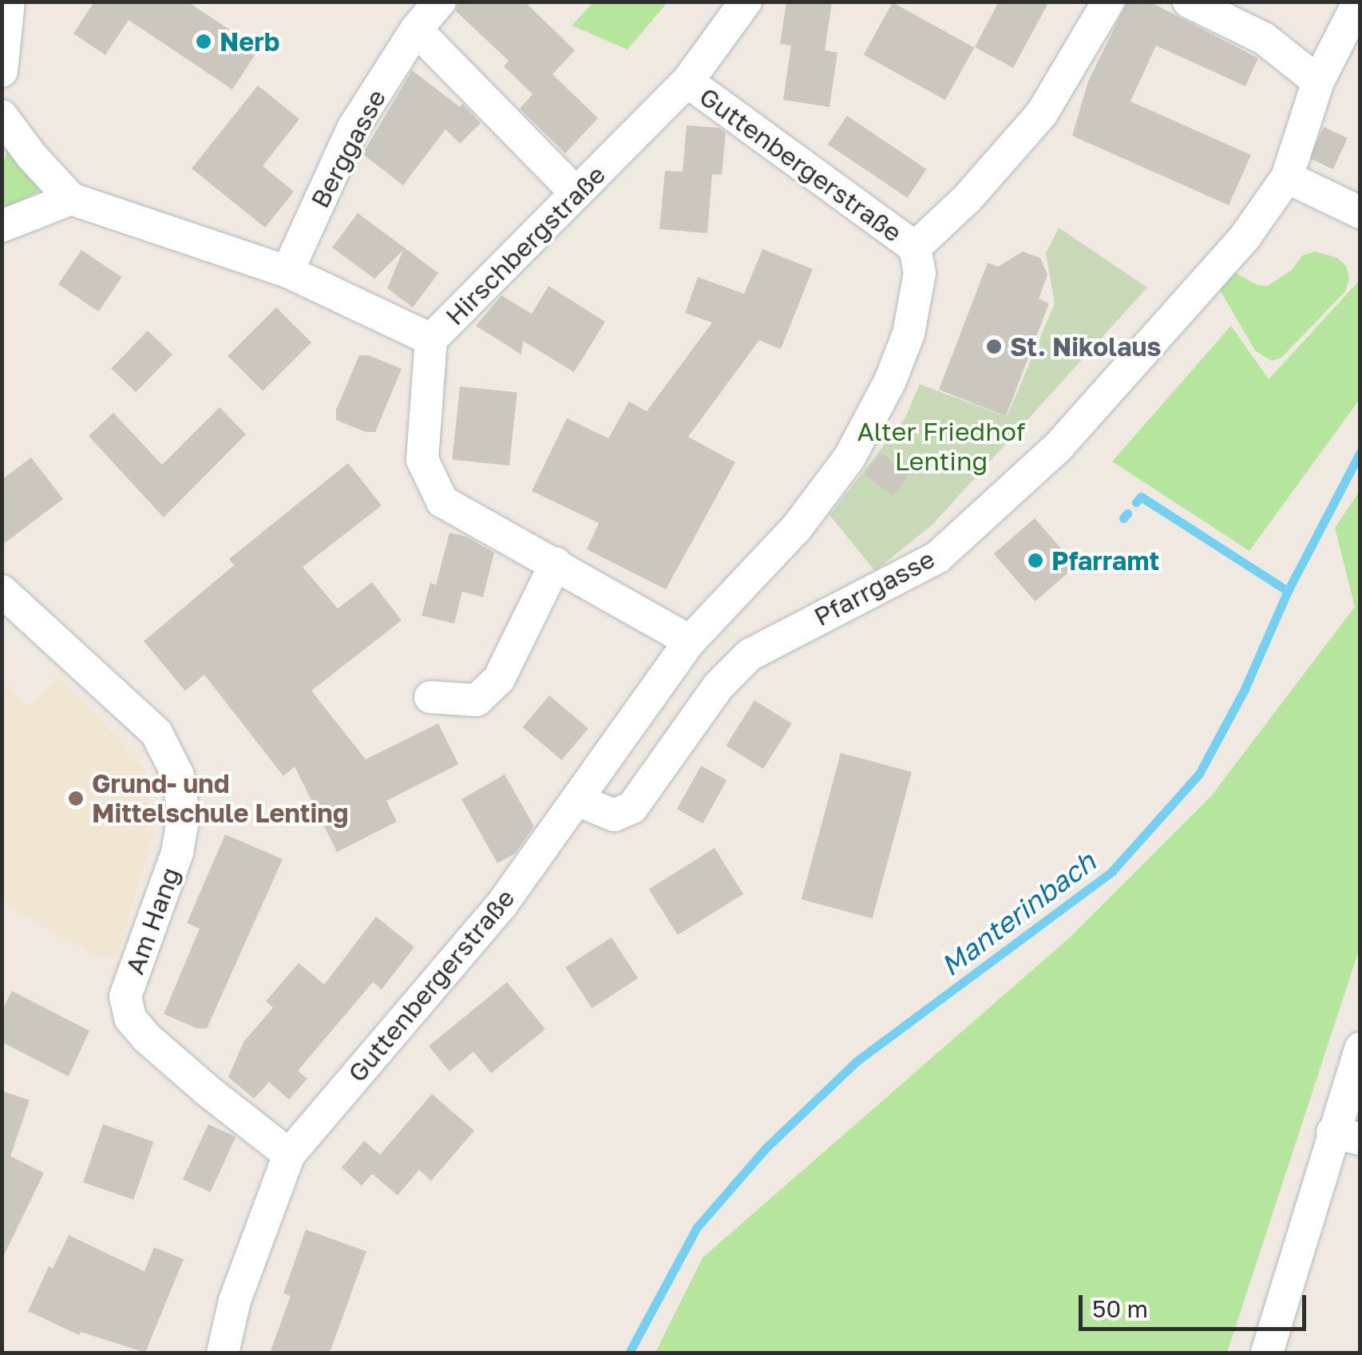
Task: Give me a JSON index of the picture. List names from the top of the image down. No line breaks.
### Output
{"streets":{"street":["Berggasse","Guttenbergerstraße","Hirschbergstraße","Pfarrgasse","Am Hang"]},"crossings":[["Berggasse","Hirschbergstraße"],["Guttenbergerstraße","Hirschbergstraße"],["Guttenbergerstraße","Pfarrgasse"],["Guttenbergerstraße","Am Hang"]],"water":["Manterinbach"],"parks":["Alter Friedhof Lenting"],"places":["Nerb","St. Nikolaus","Pfarramt","Grund- und Mittelschule Lenting"],"scale_bar":"50 m"}
